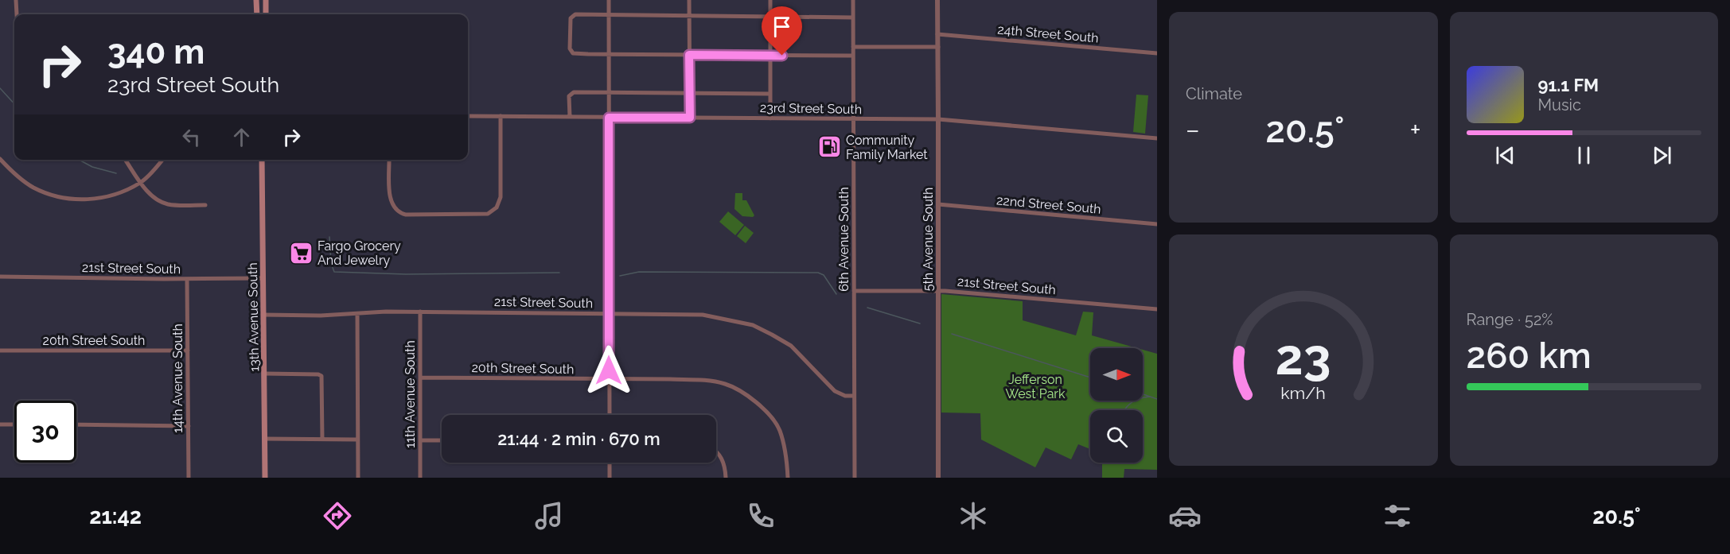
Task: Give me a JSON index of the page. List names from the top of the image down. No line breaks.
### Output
{"streets":{"main road":["13th Avenue South"],"street":["24th Street South","23rd Street South","22nd Street South","6th Avenue South","5th Avenue South","21st Street South","20th Street South","14th Avenue South","11th Avenue South"]},"crossings":[["24th Street South","5th Avenue South"],["23rd Street South","6th Avenue South"],["23rd Street South","5th Avenue South"],["22nd Street South","5th Avenue South"],["6th Avenue South","21st Street South"],["5th Avenue South","21st Street South"],["21st Street South","13th Avenue South"],["21st Street South","14th Avenue South"],["21st Street South","11th Avenue South"],["20th Street South","14th Avenue South"],["20th Street South","11th Avenue South"]],"parks":["Jefferson West Park"],"places":{"fuel station":["Community Family Market"],"supermarket":["Fargo Grocery And Jewelry"]},"north":"right","page":{"tile":["Climate",["Range · 52%","260 km"]],"turn":["340 m","23rd Street South"],"song":["91.1 FM","Music"],"heat":["−","20.5°","+"],"limit":"30","trip":"21:44 · 2 min · 670 m","tabs":["21:42","20.5°"],"gauge":["23","km/h"]}}
